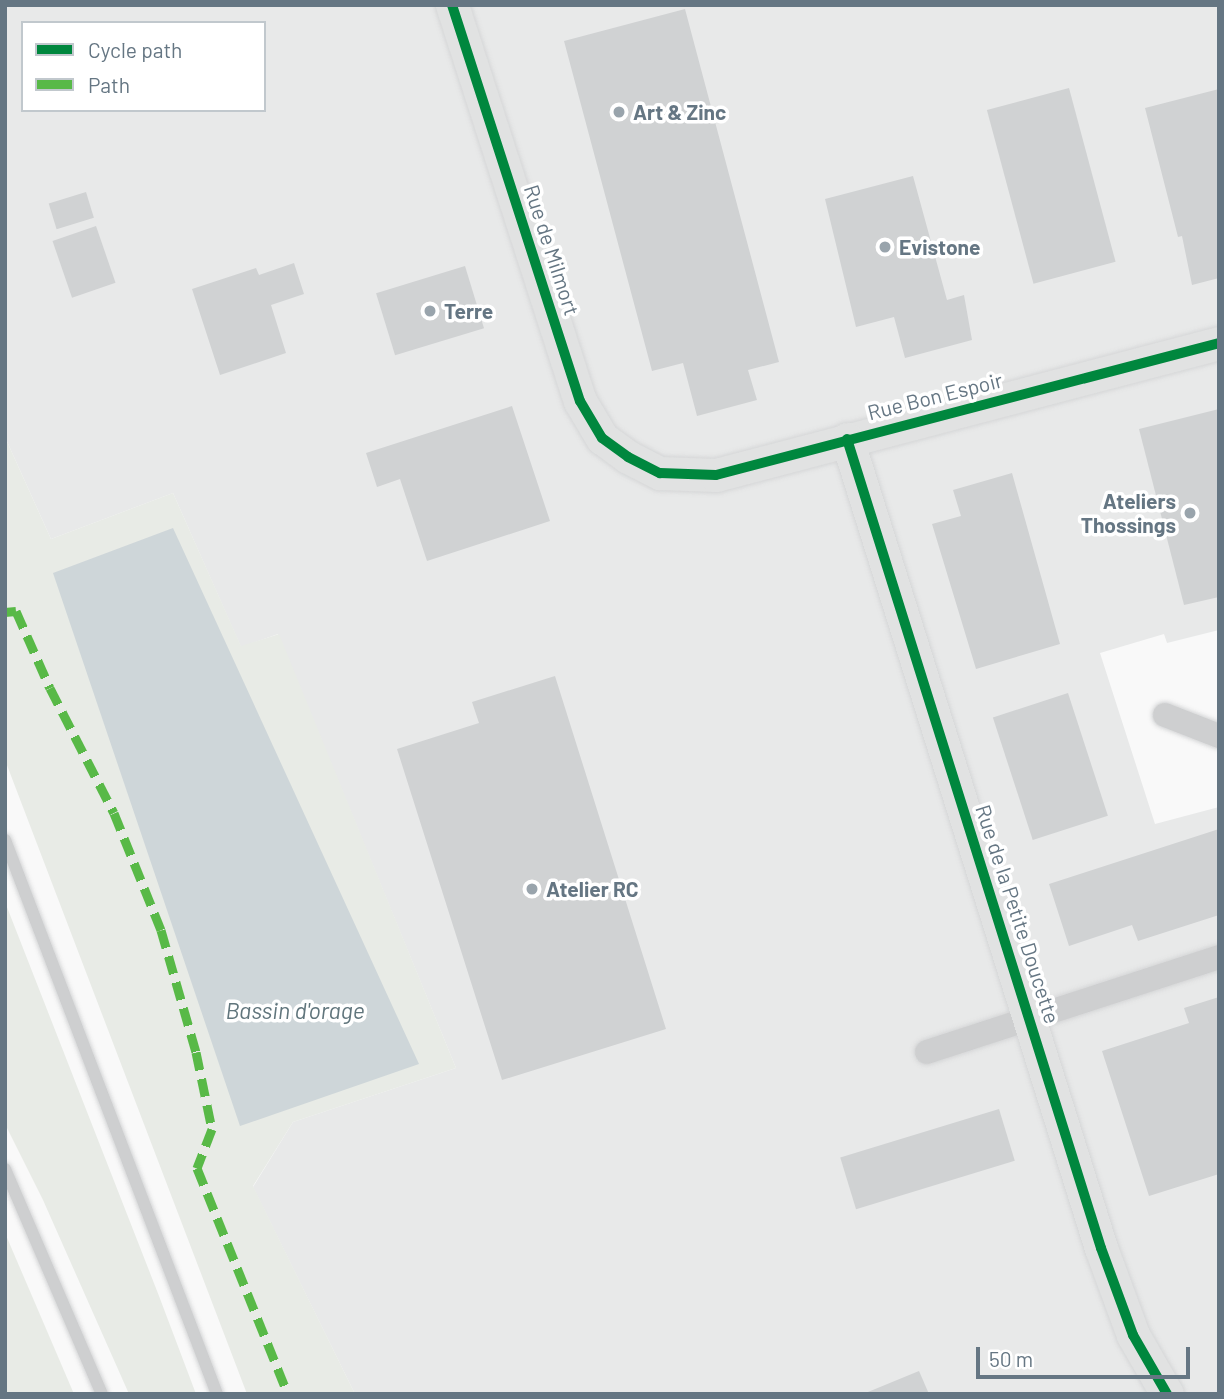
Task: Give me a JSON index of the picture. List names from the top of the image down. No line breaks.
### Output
{"streets":{"street":["Rue de Milmort","Rue Bon Espoir","Rue de la Petite Doucette"]},"crossings":[["Rue de Milmort","Rue Bon Espoir"],["Rue Bon Espoir","Rue de la Petite Doucette"]],"water":["Bassin d'orage"],"places":["Art & Zinc","Evistone","Terre","Ateliers Thossings","Atelier RC"],"legend":["Cycle path","Path"],"scale_bar":"50 m"}
